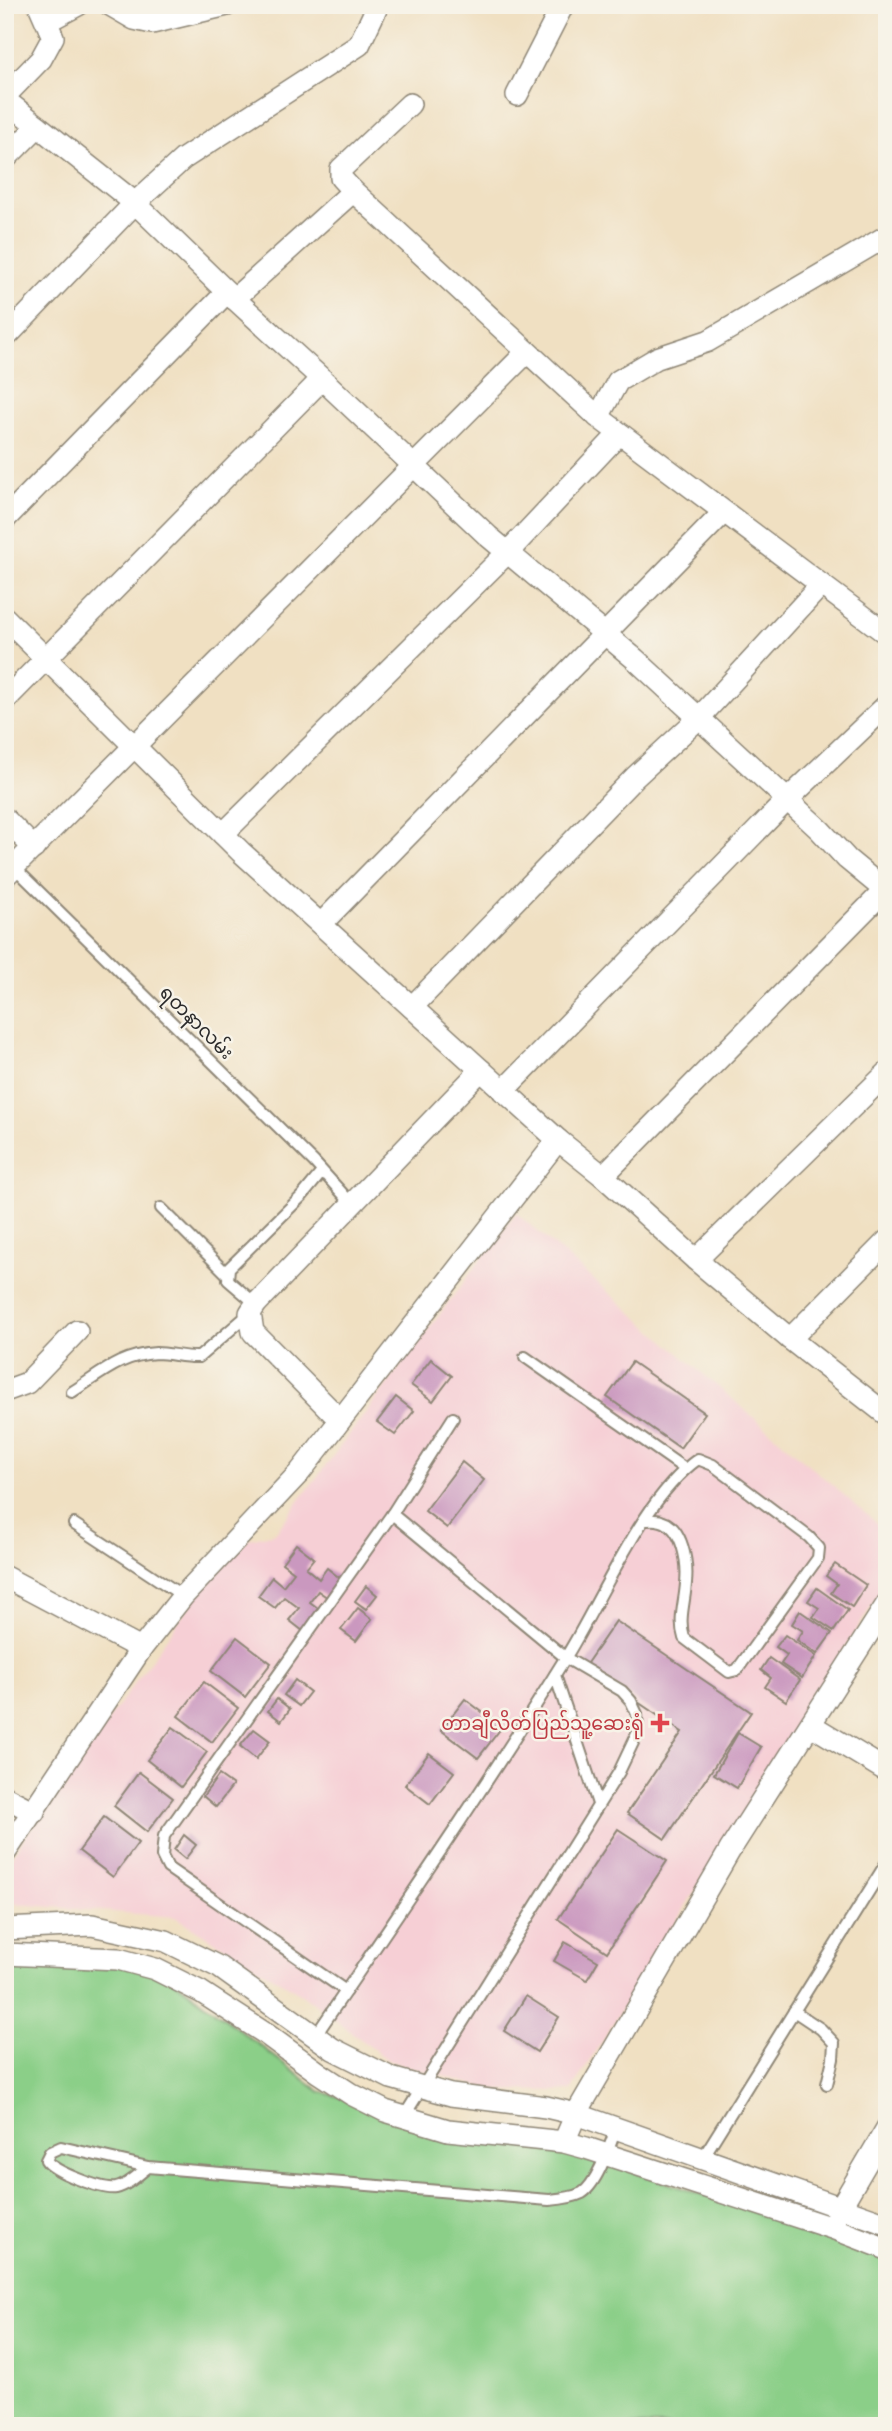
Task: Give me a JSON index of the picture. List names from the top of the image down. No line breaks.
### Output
{"streets":{"lane":["ရတနာလမ်း"]},"places":{"health":["တာချီလိတ်ပြည်သူ့ဆေးရုံ"]}}
